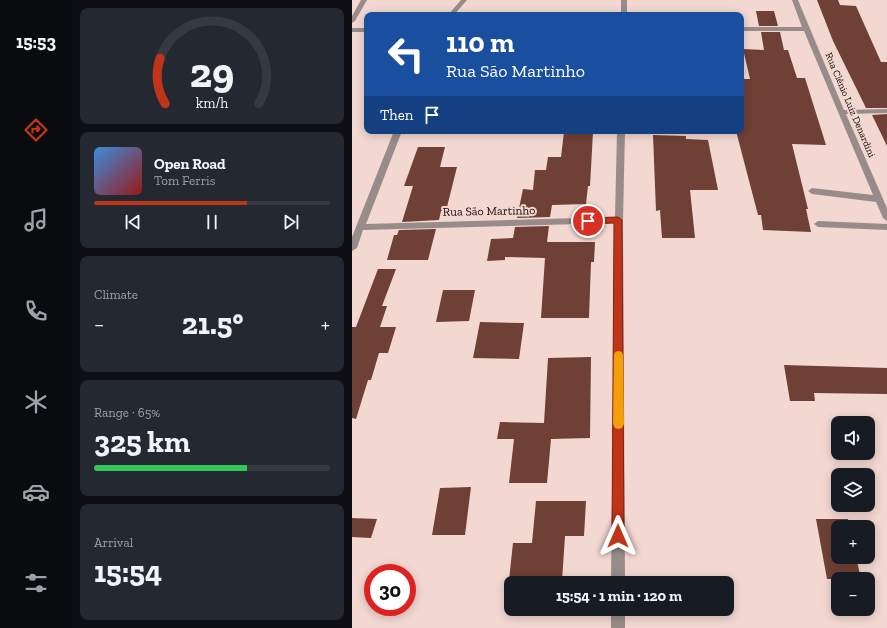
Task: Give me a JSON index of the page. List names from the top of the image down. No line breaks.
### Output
{"streets":{"street":["Rua Clênio Luiz Denardini","Rua São Martinho"]},"page":{"tabs":"15:53","turn":["110 m","Rua São Martinho"],"then":"Then","song":["Open Road","Tom Ferris"],"tile":["Climate",["Range · 65%","325 km"],["Arrival","15:54"]],"heat":["−","21.5°","+"],"map_buttons":["+","−"],"limit":"30","trip":"15:54 · 1 min · 120 m","gauge":["29","km/h"]}}
